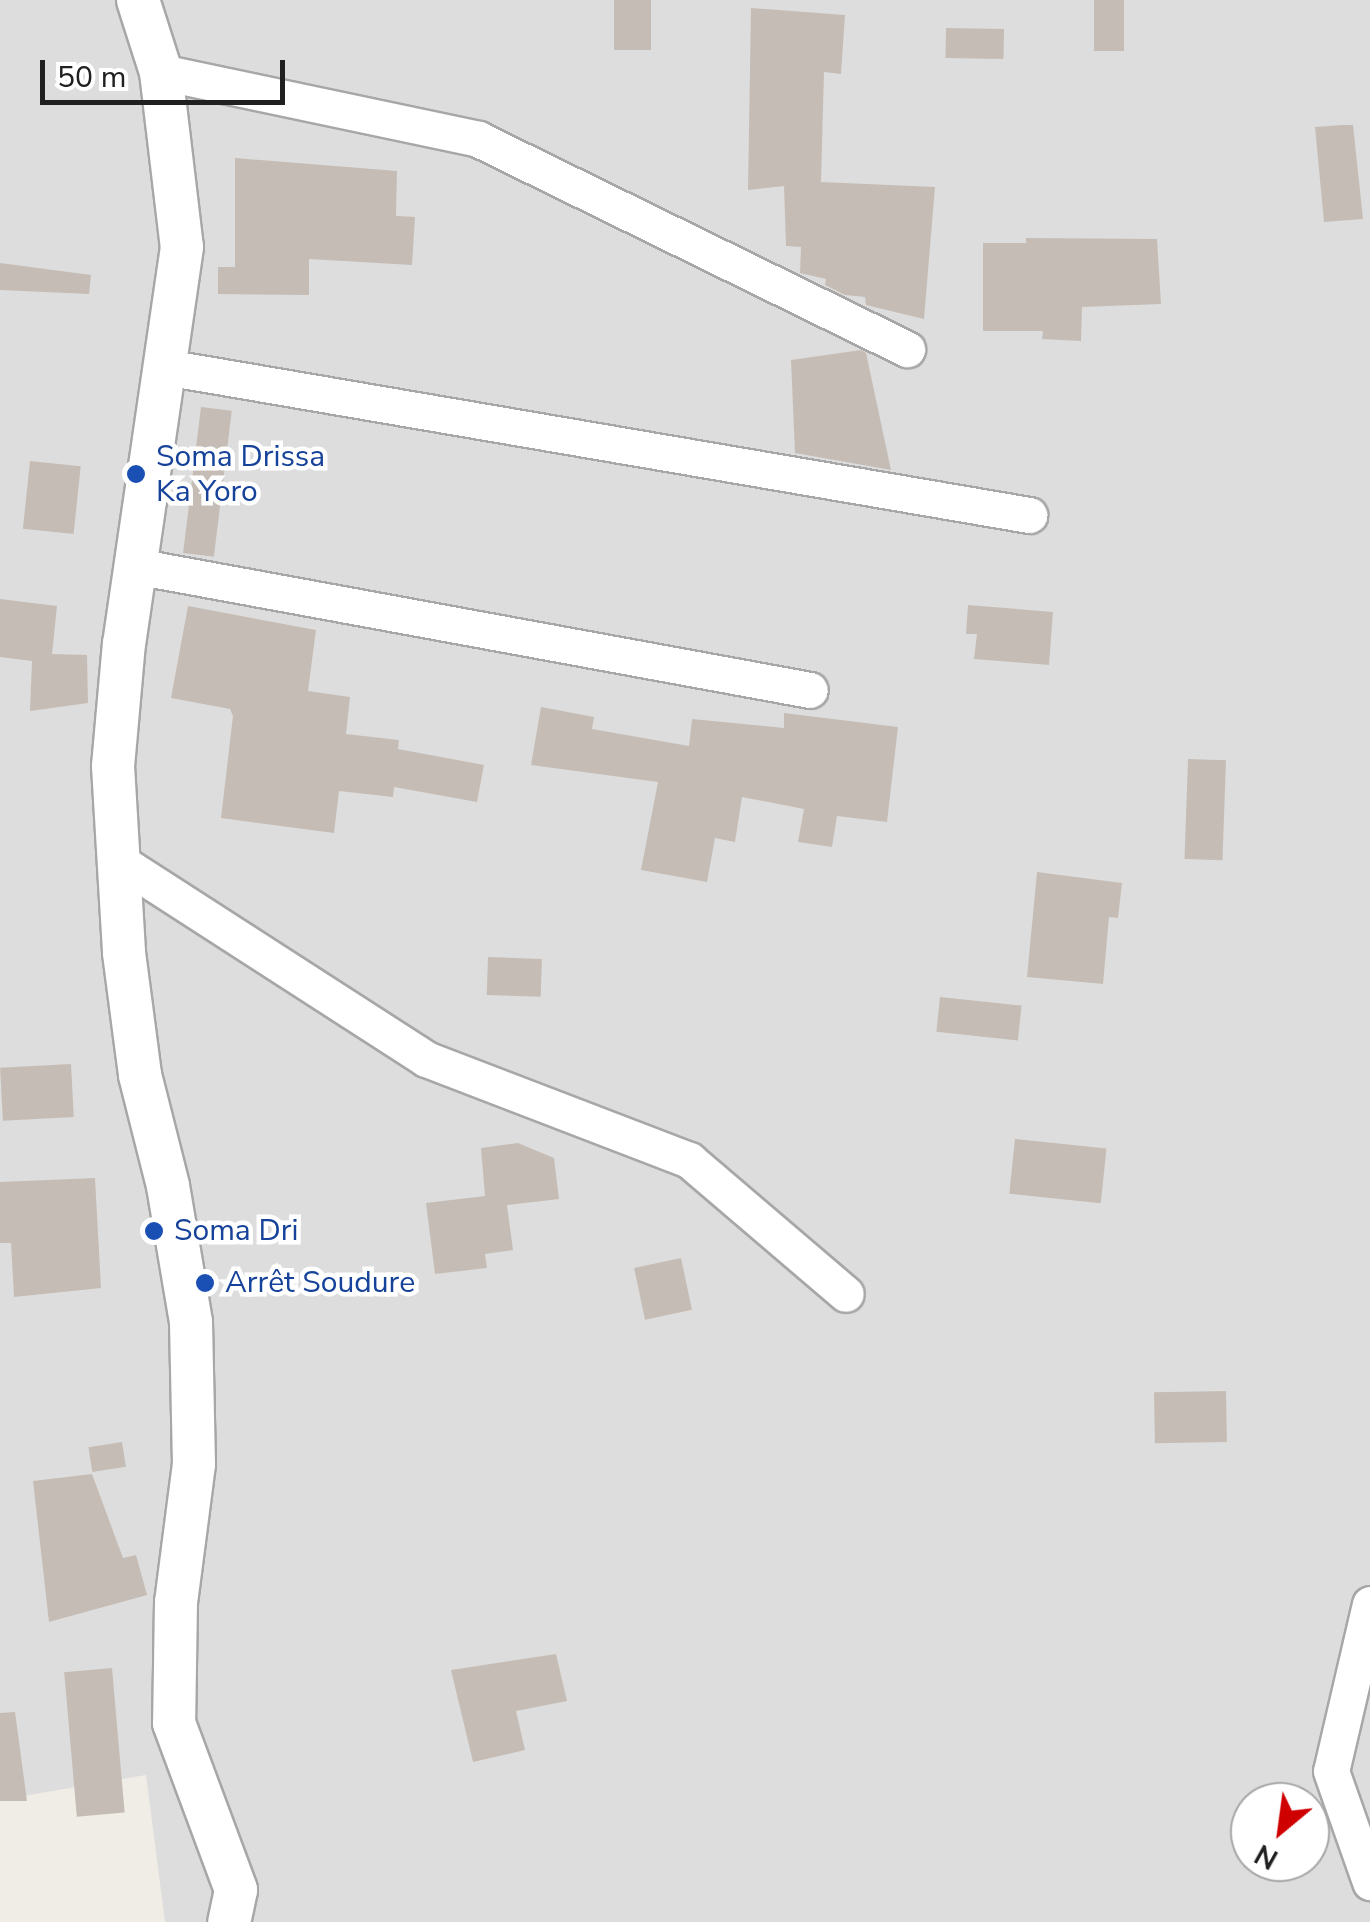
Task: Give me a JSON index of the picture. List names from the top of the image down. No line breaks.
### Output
{"places":["Soma Drissa Ka Yoro","Soma Dri","Arrêt Soudure"],"scale_bar":"50 m","north":"bottom left"}
